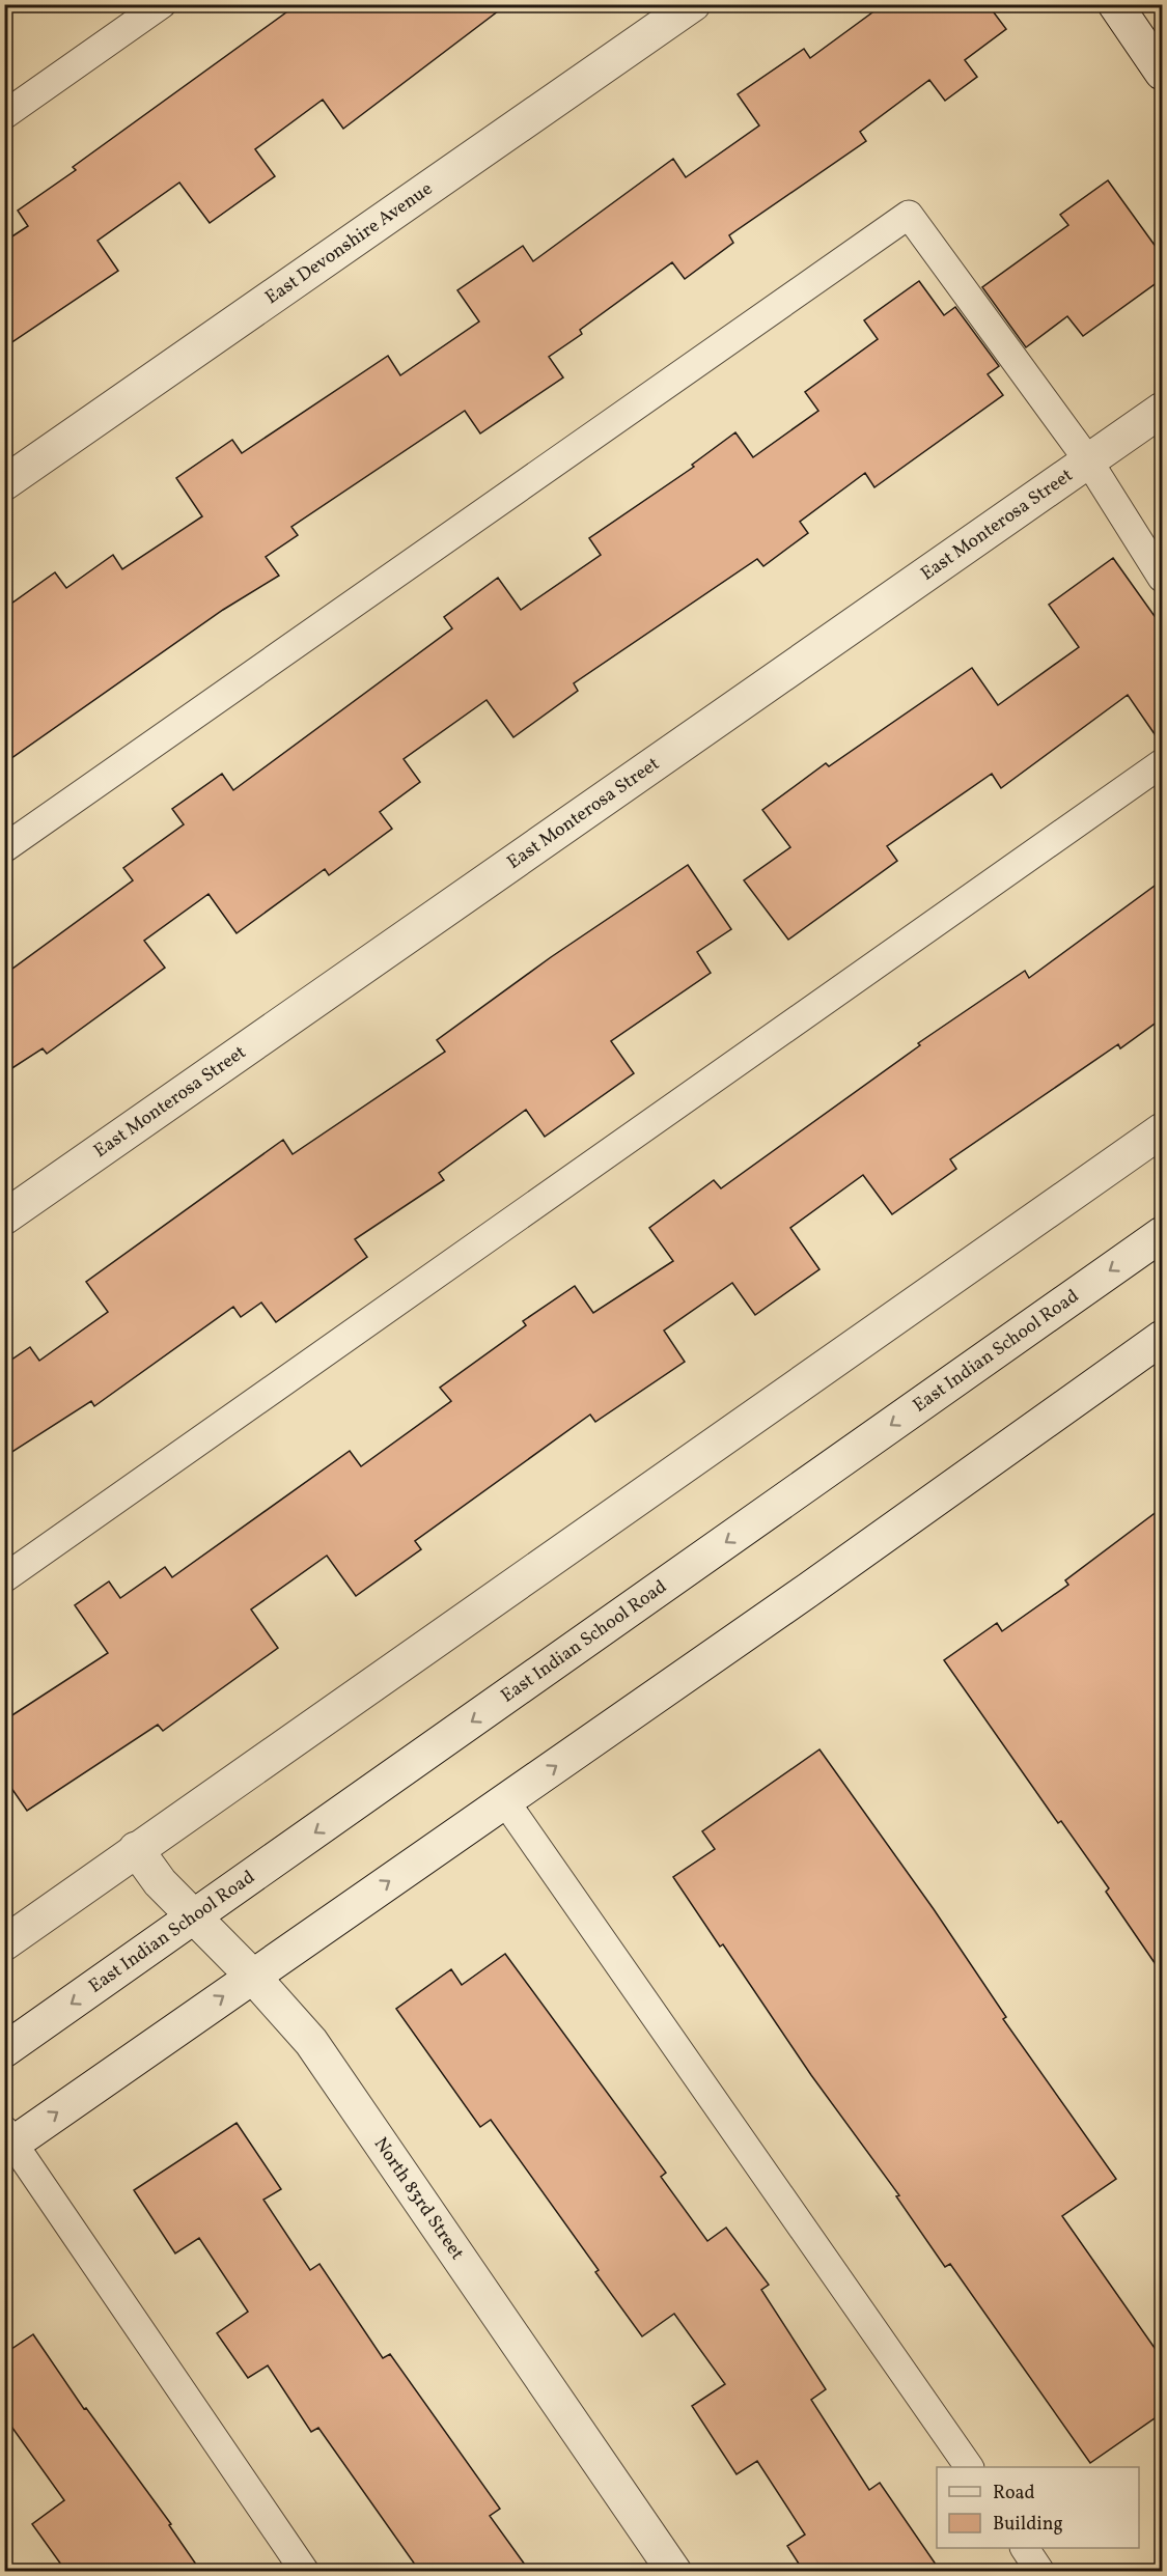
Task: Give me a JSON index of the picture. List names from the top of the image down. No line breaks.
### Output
{"streets":{"street":["East Devonshire Avenue","East Monterosa Street","East Indian School Road","North 83rd Street"]},"crossings":[["East Indian School Road","North 83rd Street"]],"legend":["Road","Building"]}
